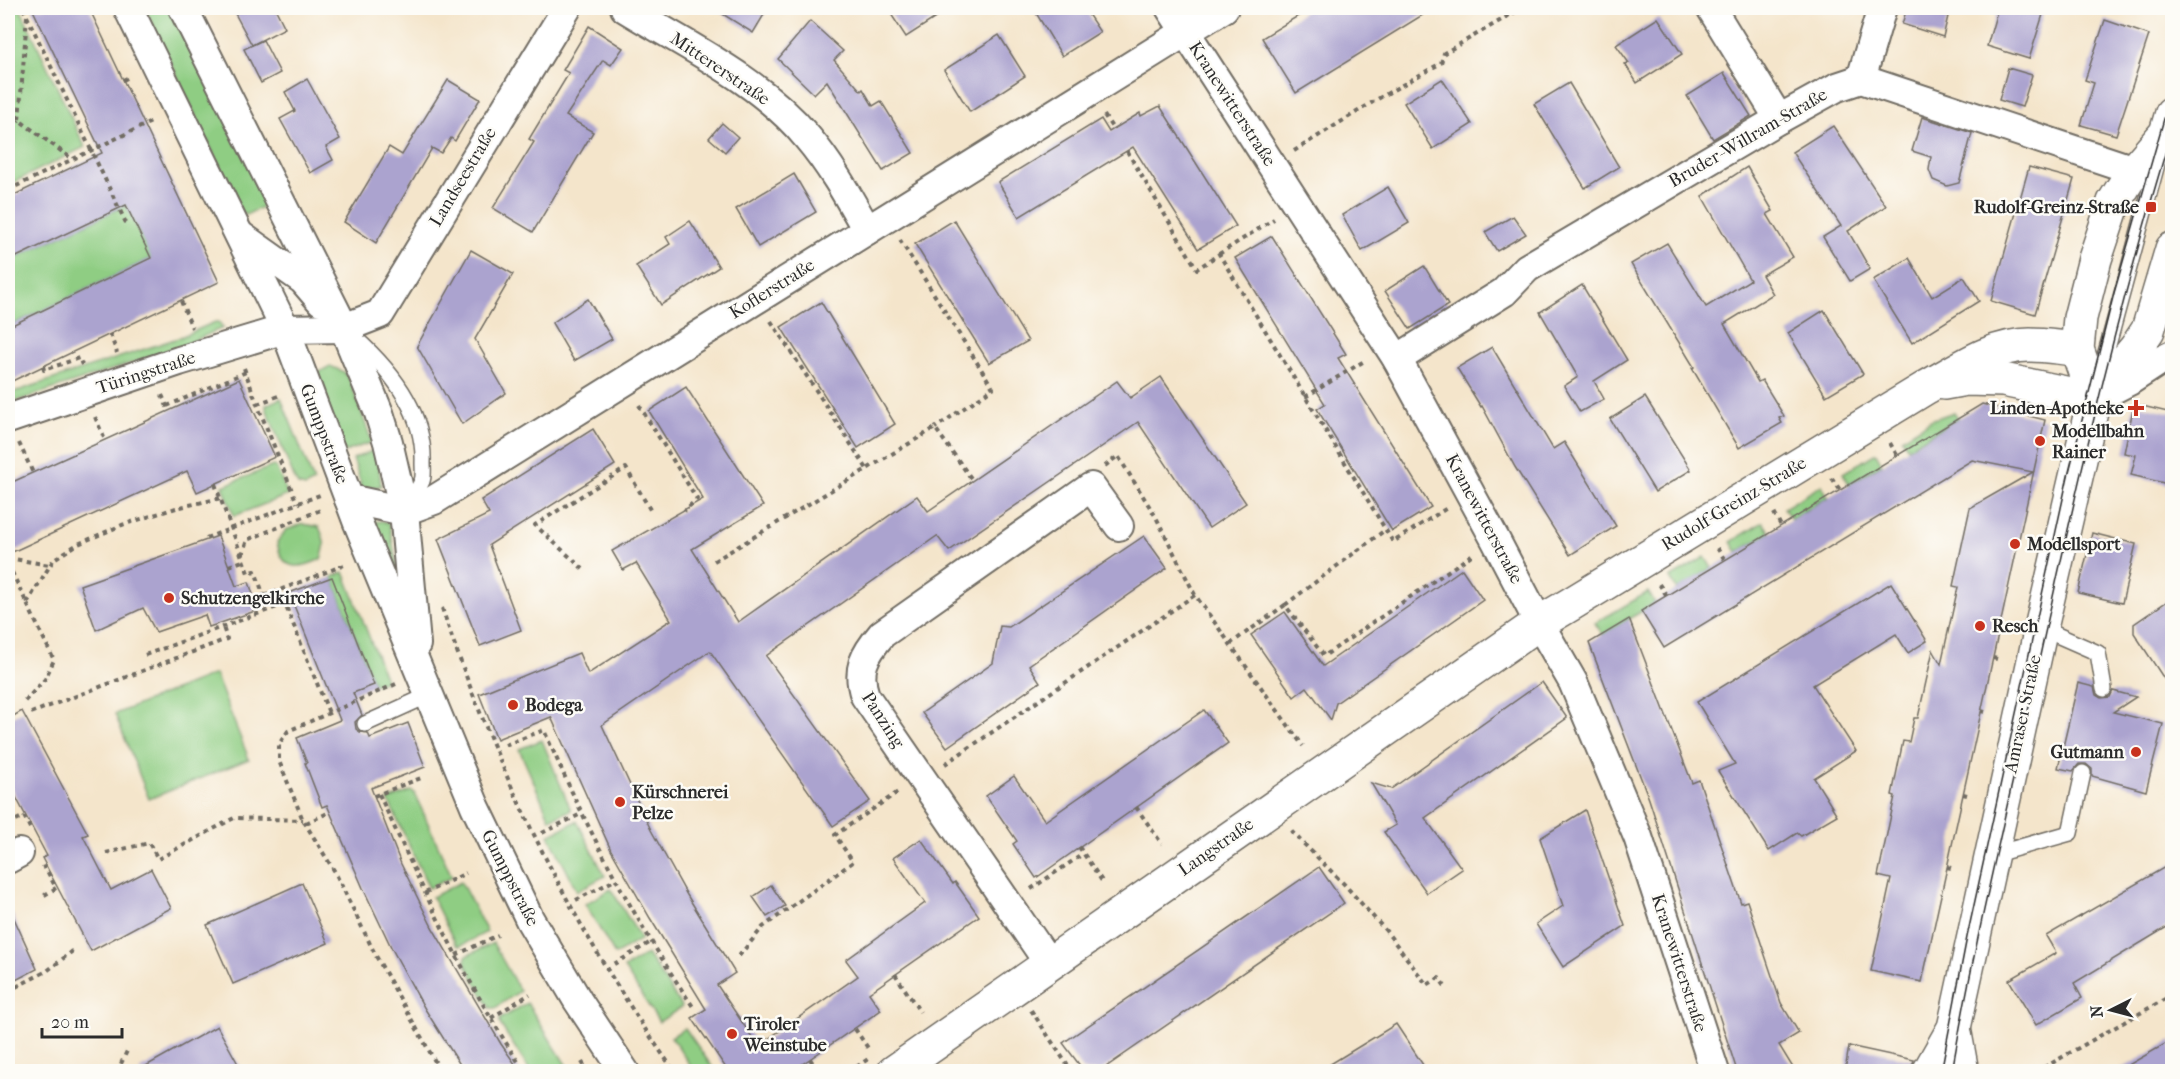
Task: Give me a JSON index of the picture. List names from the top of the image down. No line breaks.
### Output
{"streets":{"street":["Mittererstraße","Kranewitterstraße","Bruder-Willram-Straße","Landseestraße","Koflerstraße","Türingstraße","Gumppstraße","Rudolf-Greinz-Straße","Amraser Straße","Panzing","Langstraße"]},"crossings":[["Mittererstraße","Koflerstraße"],["Kranewitterstraße","Bruder-Willram-Straße"],["Kranewitterstraße","Koflerstraße"],["Kranewitterstraße","Rudolf-Greinz-Straße"],["Kranewitterstraße","Langstraße"],["Landseestraße","Gumppstraße"],["Koflerstraße","Gumppstraße"],["Türingstraße","Gumppstraße"],["Rudolf-Greinz-Straße","Amraser Straße"],["Rudolf-Greinz-Straße","Langstraße"],["Panzing","Langstraße"]],"places":{"transit":["Rudolf-Greinz-Straße"],"health":["Linden-Apotheke"],"other":["Modellbahn Rainer","Modellsport","Schutzengelkirche","Resch","Bodega","Gutmann","Kürschnerei Pelze","Tiroler Weinstube"]},"scale_bar":"20 m","north":"left"}
